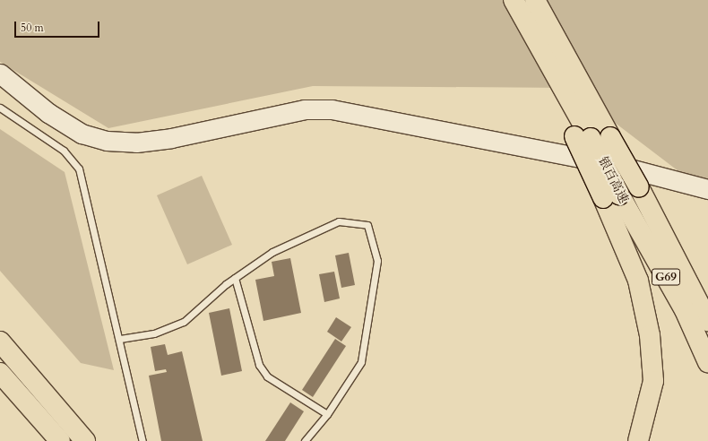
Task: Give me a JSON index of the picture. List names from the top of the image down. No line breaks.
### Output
{"streets":{"highway":["银百高速","G69"]},"scale_bar":"50 m"}
